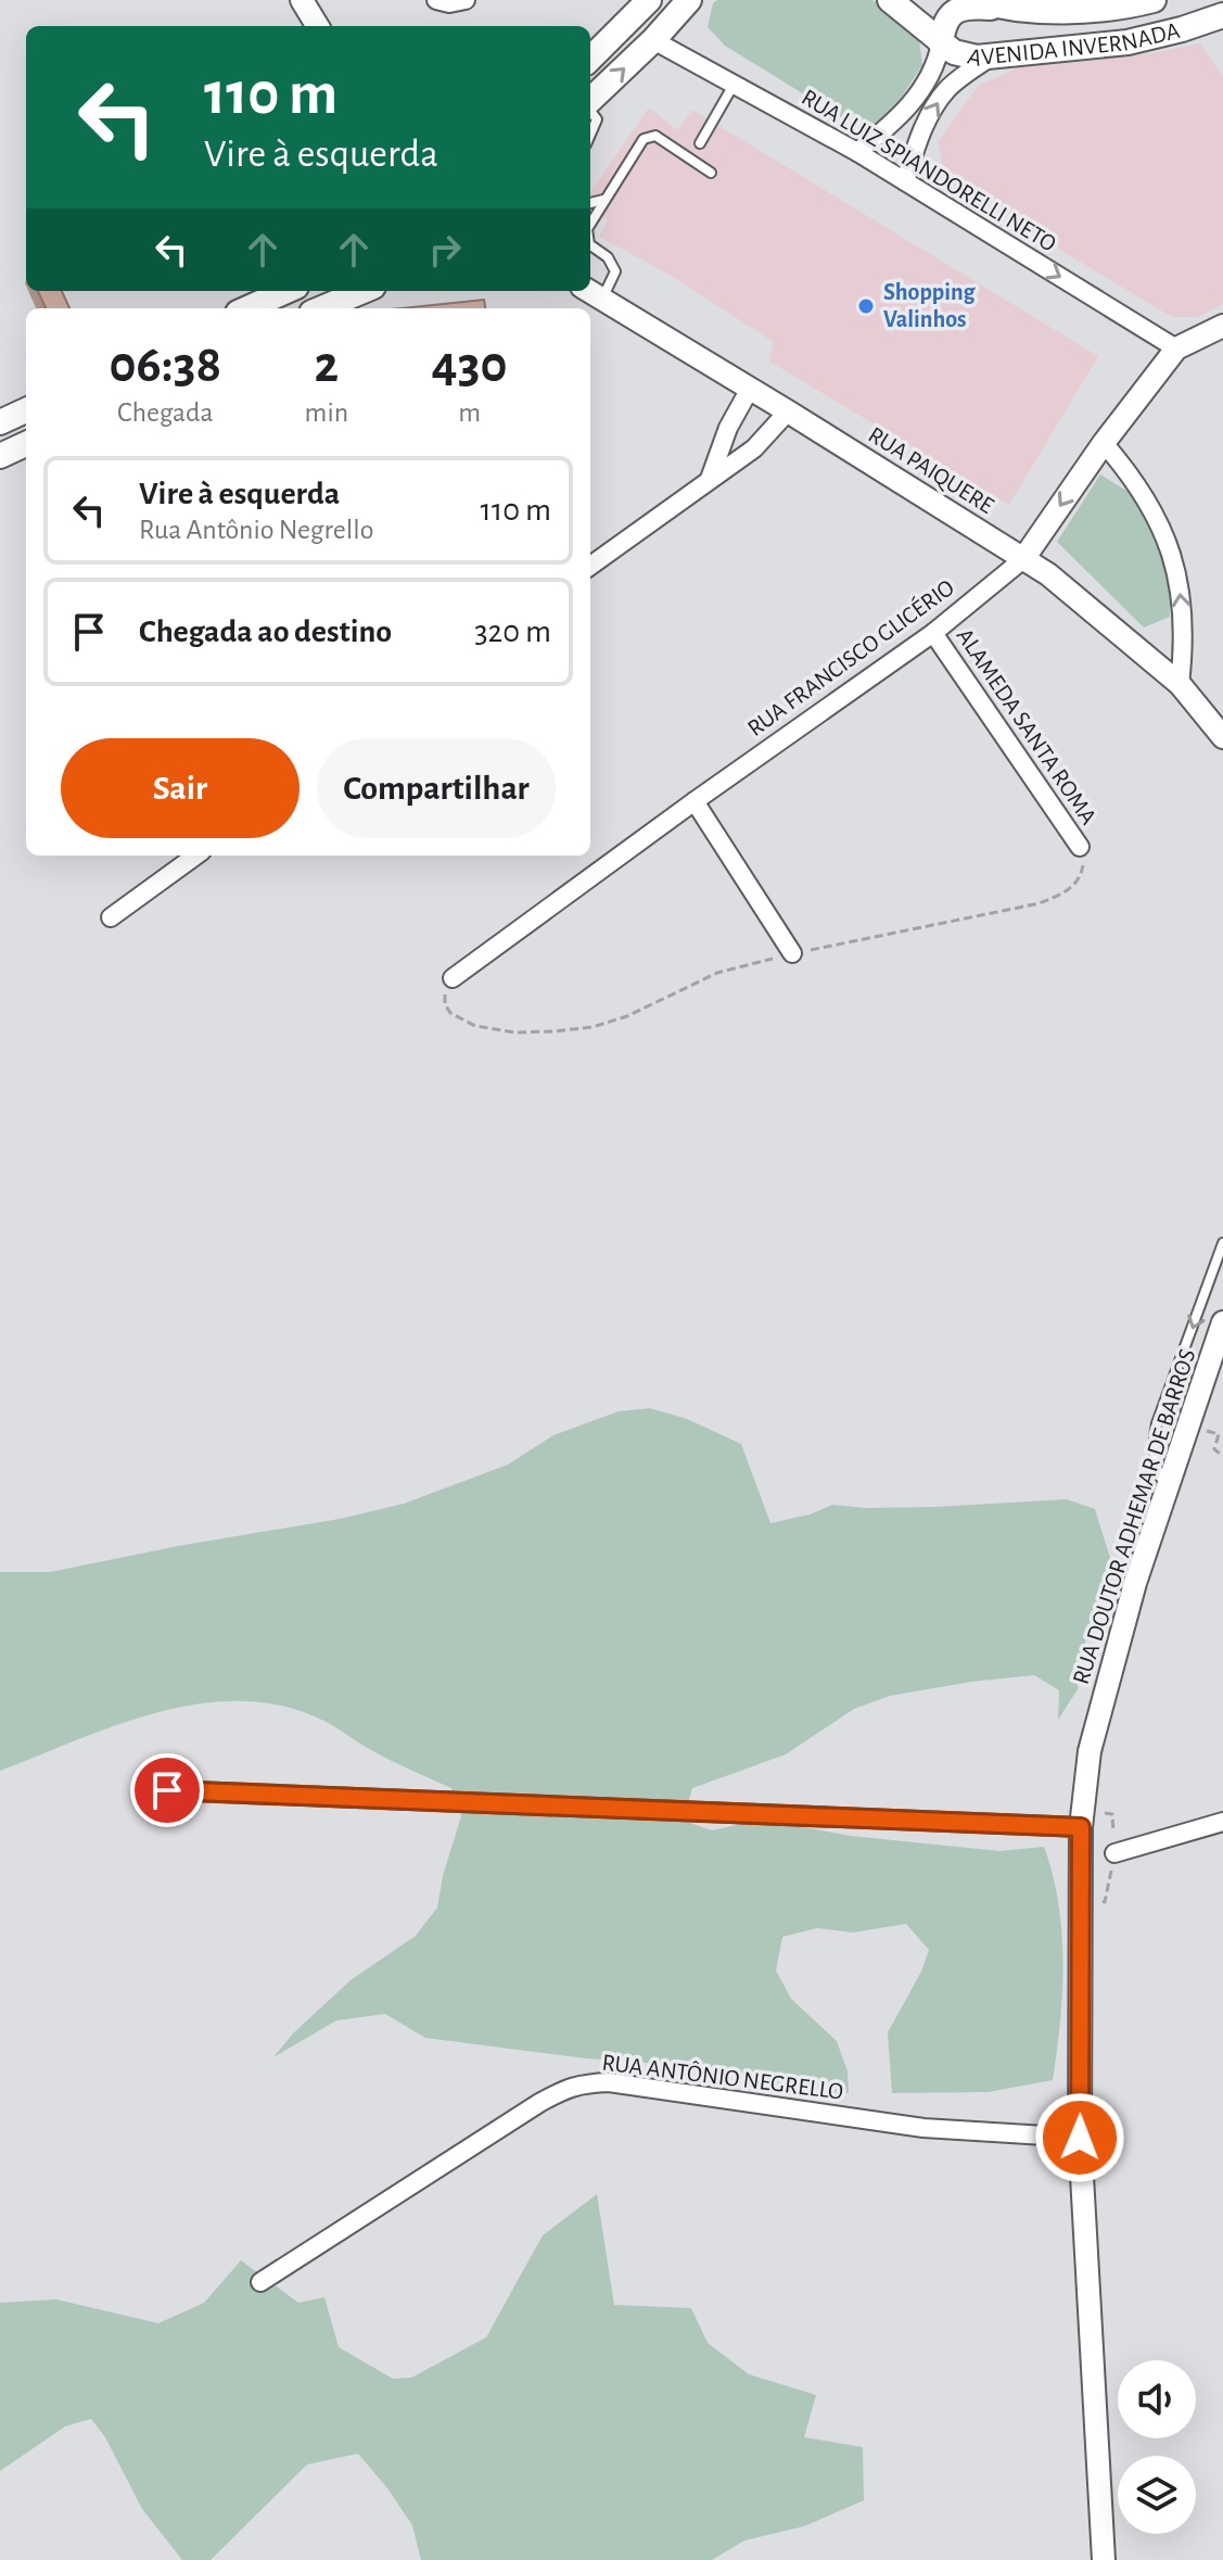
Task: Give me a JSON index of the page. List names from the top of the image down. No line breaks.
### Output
{"streets":{"main road":["AVENIDA INVERNADA"],"street":["RUA LUIZ SPIANDORELLI NETO","RUA PAIQUERE","RUA FRANCISCO GLICÉRIO","ALAMEDA SANTA ROMA","RUA DOUTOR ADHEMAR DE BARROS","RUA ANTÔNIO NEGRELLO"]},"crossings":[["RUA LUIZ SPIANDORELLI NETO","RUA FRANCISCO GLICÉRIO"],["RUA PAIQUERE","RUA FRANCISCO GLICÉRIO"],["RUA FRANCISCO GLICÉRIO","ALAMEDA SANTA ROMA"],["RUA DOUTOR ADHEMAR DE BARROS","RUA ANTÔNIO NEGRELLO"]],"one_way":["RUA LUIZ SPIANDORELLI NETO"],"places":["Shopping Valinhos"],"page":{"turn":["110 m","Vire à esquerda"],"eta":["06:38","Chegada","2","min","430","m"],"list":[{"name":"Vire à esquerda","note":"Rua Antônio Negrello","value":"110 m"},{"name":"Chegada ao destino","value":"320 m"}],"buttons":["Sair","Compartilhar"]}}
